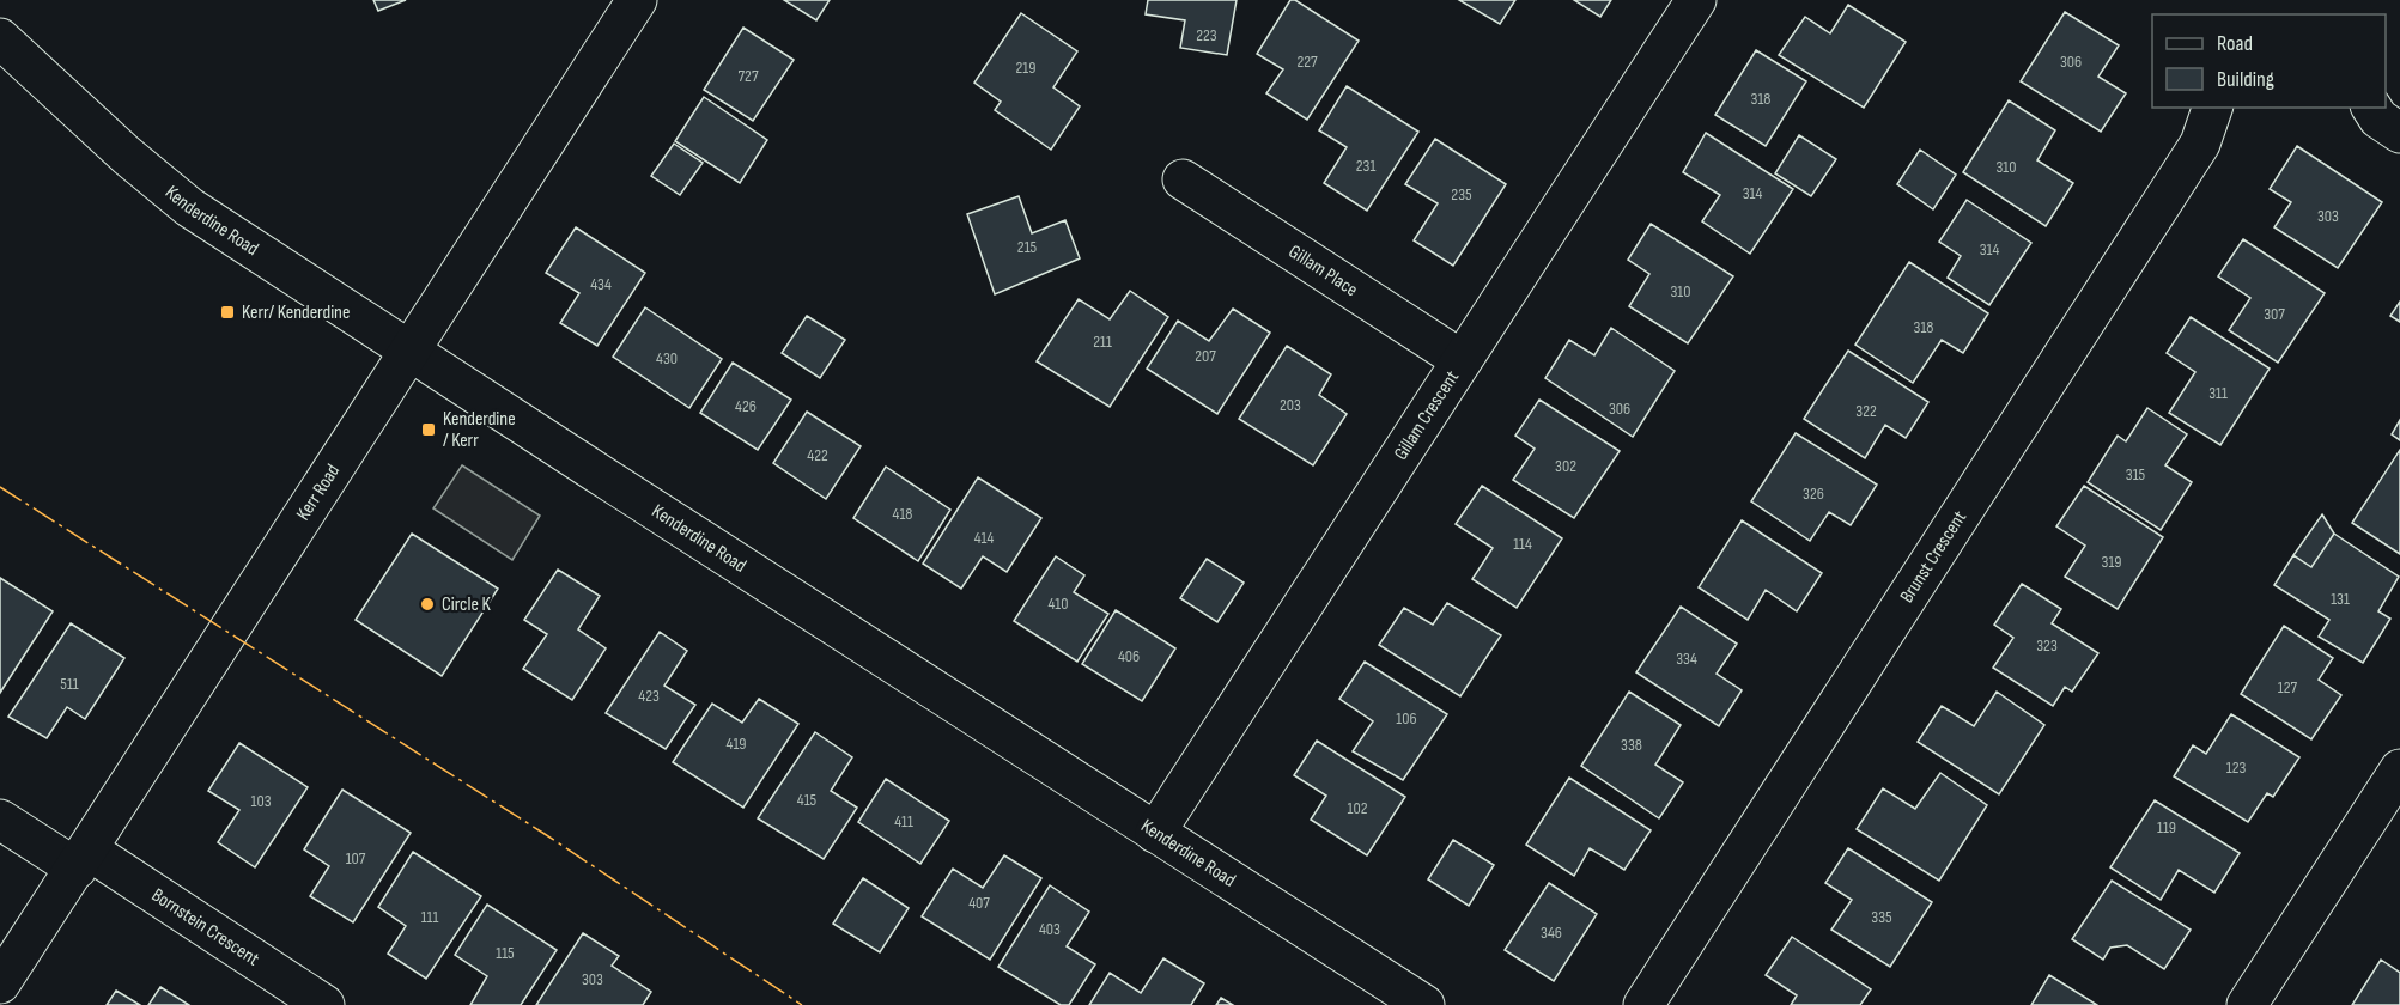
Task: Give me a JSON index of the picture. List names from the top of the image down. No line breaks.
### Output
{"streets":{"street":["Kenderdine Road","Gillam Place","Gillam Crescent","Kerr Road","Brunst Crescent","Bornstein Crescent"]},"crossings":[["Kenderdine Road","Gillam Crescent"],["Kenderdine Road","Kerr Road"],["Gillam Place","Gillam Crescent"],["Kerr Road","Bornstein Crescent"]],"places":{"transit":["Kerr/ Kenderdine","Kenderdine / Kerr"],"other":["Circle K"]},"house_numbers":["223","227","306","219","727","318","231","310","314","235","303","215","314","434","310","307","318","211","207","430","311","203","426","306","322","422","302","315","326","418","414","114","319","131","410","323","406","334","511","127","423","106","419","338","123","415","103","102","411","119","107","407","111","335","403","346","115","303"],"legend":["Road","Building"]}
